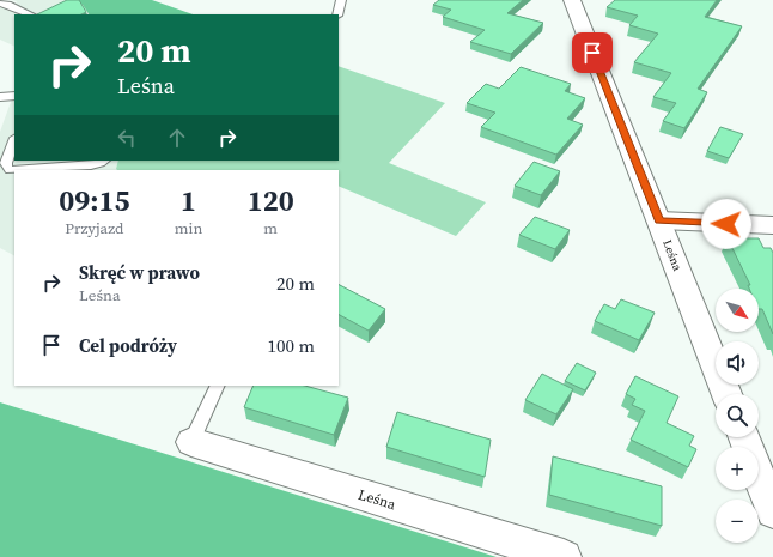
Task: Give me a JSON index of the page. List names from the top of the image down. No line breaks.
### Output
{"streets":{"street":["Leśna"]},"north":"bottom right","page":{"turn":["20 m","Leśna"],"eta":["09:15","Przyjazd","1","min","120","m"],"list":[{"name":"Skręć w prawo","note":"Leśna","value":"20 m"},{"name":"Cel podróży","value":"100 m"}],"map_buttons":["+","−"]}}
